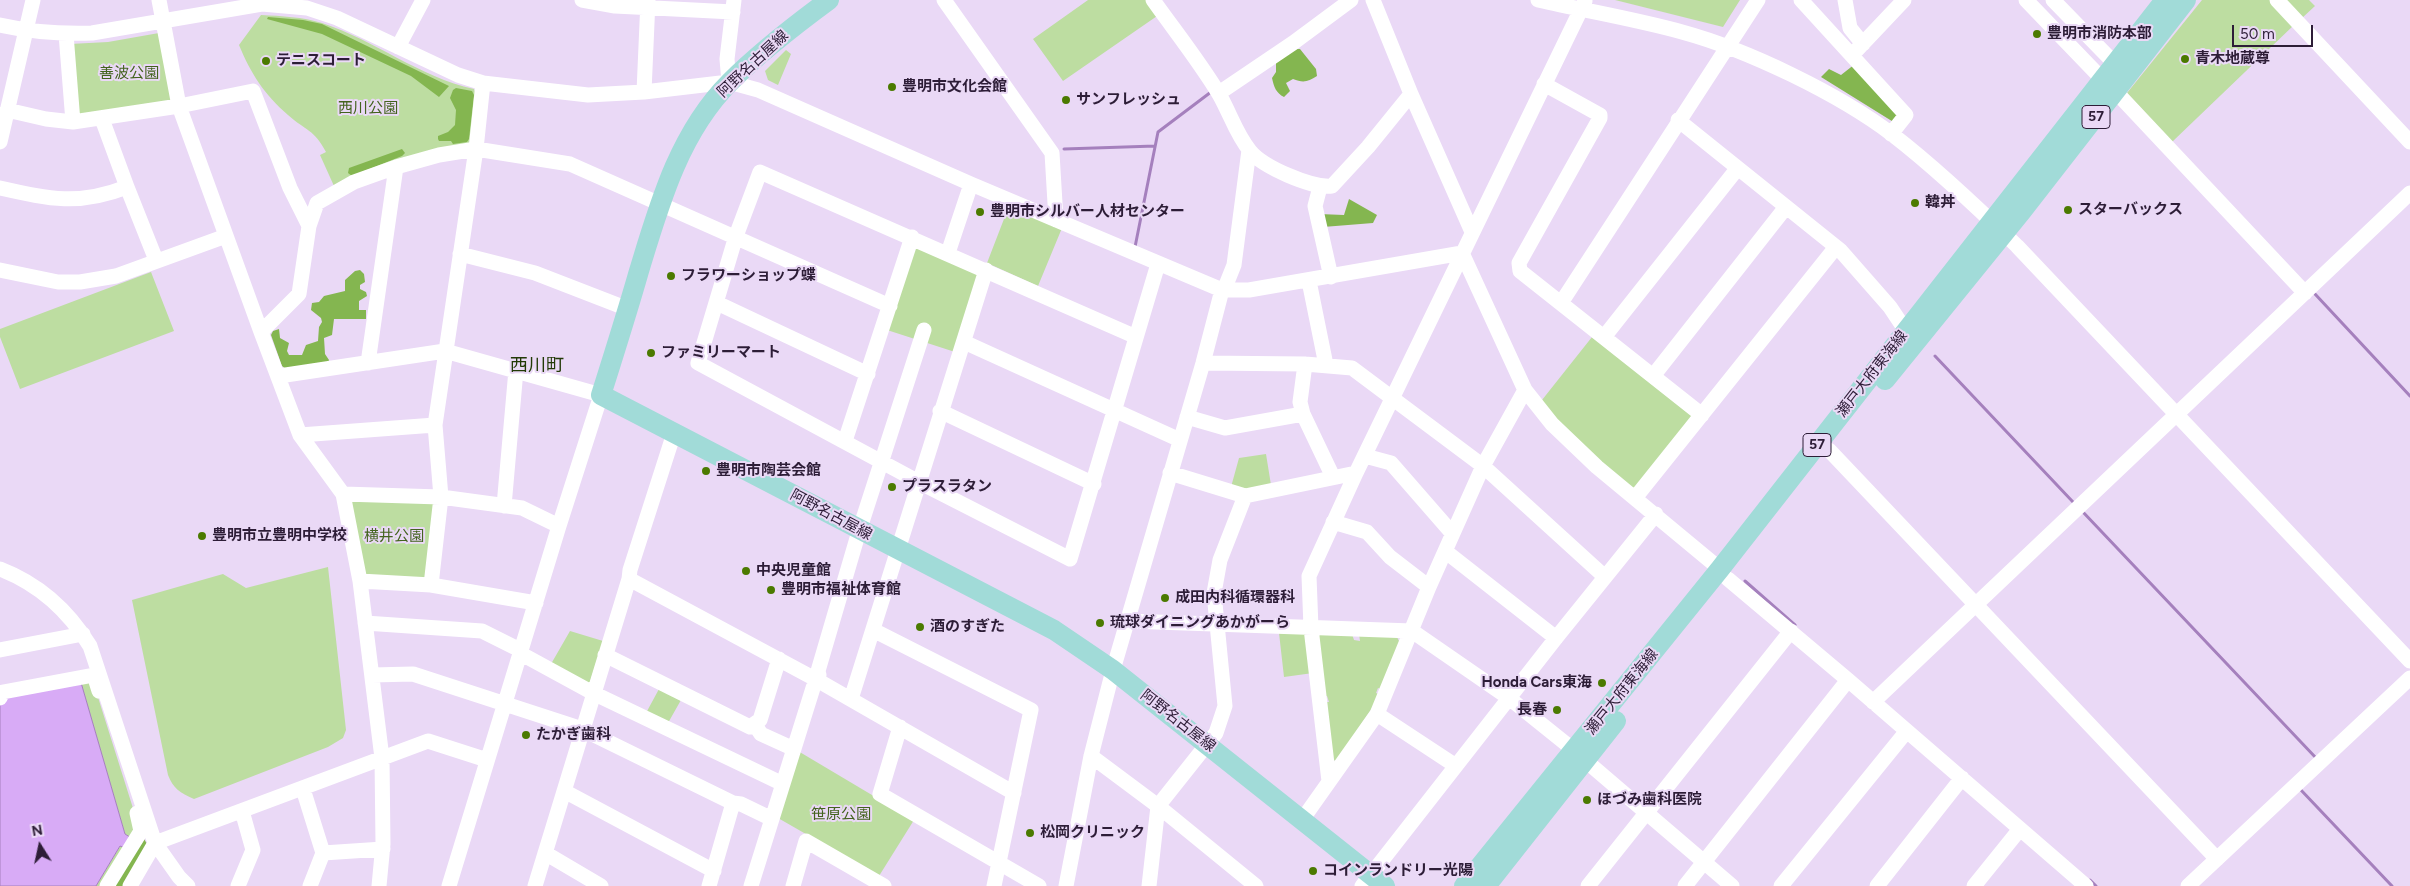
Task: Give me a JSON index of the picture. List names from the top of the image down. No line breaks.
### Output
{"streets":{"main road":["阿野名古屋線","57","瀬戸大府東海線"]},"districts":["西川町"],"parks":["善波公園","西川公園","横井公園","笹原公園"],"places":["豊明市消防本部","青木地蔵尊","テニスコート","豊明市文化会館","サンフレッシュ","韓丼","スターバックス","豊明市シルバー人材センター","フラワーショップ蝶","ファミリーマート","豊明市陶芸会館","プラスラタン","豊明市立豊明中学校","中央児童館","豊明市福祉体育館","成田内科循環器科","琉球ダイニングあかがーら","酒のすぎた","Honda Cars東海","長春","たかぎ歯科","ほづみ歯科医院","松岡クリニック","コインランドリー光陽"],"scale_bar":"50 m","north":"top"}
